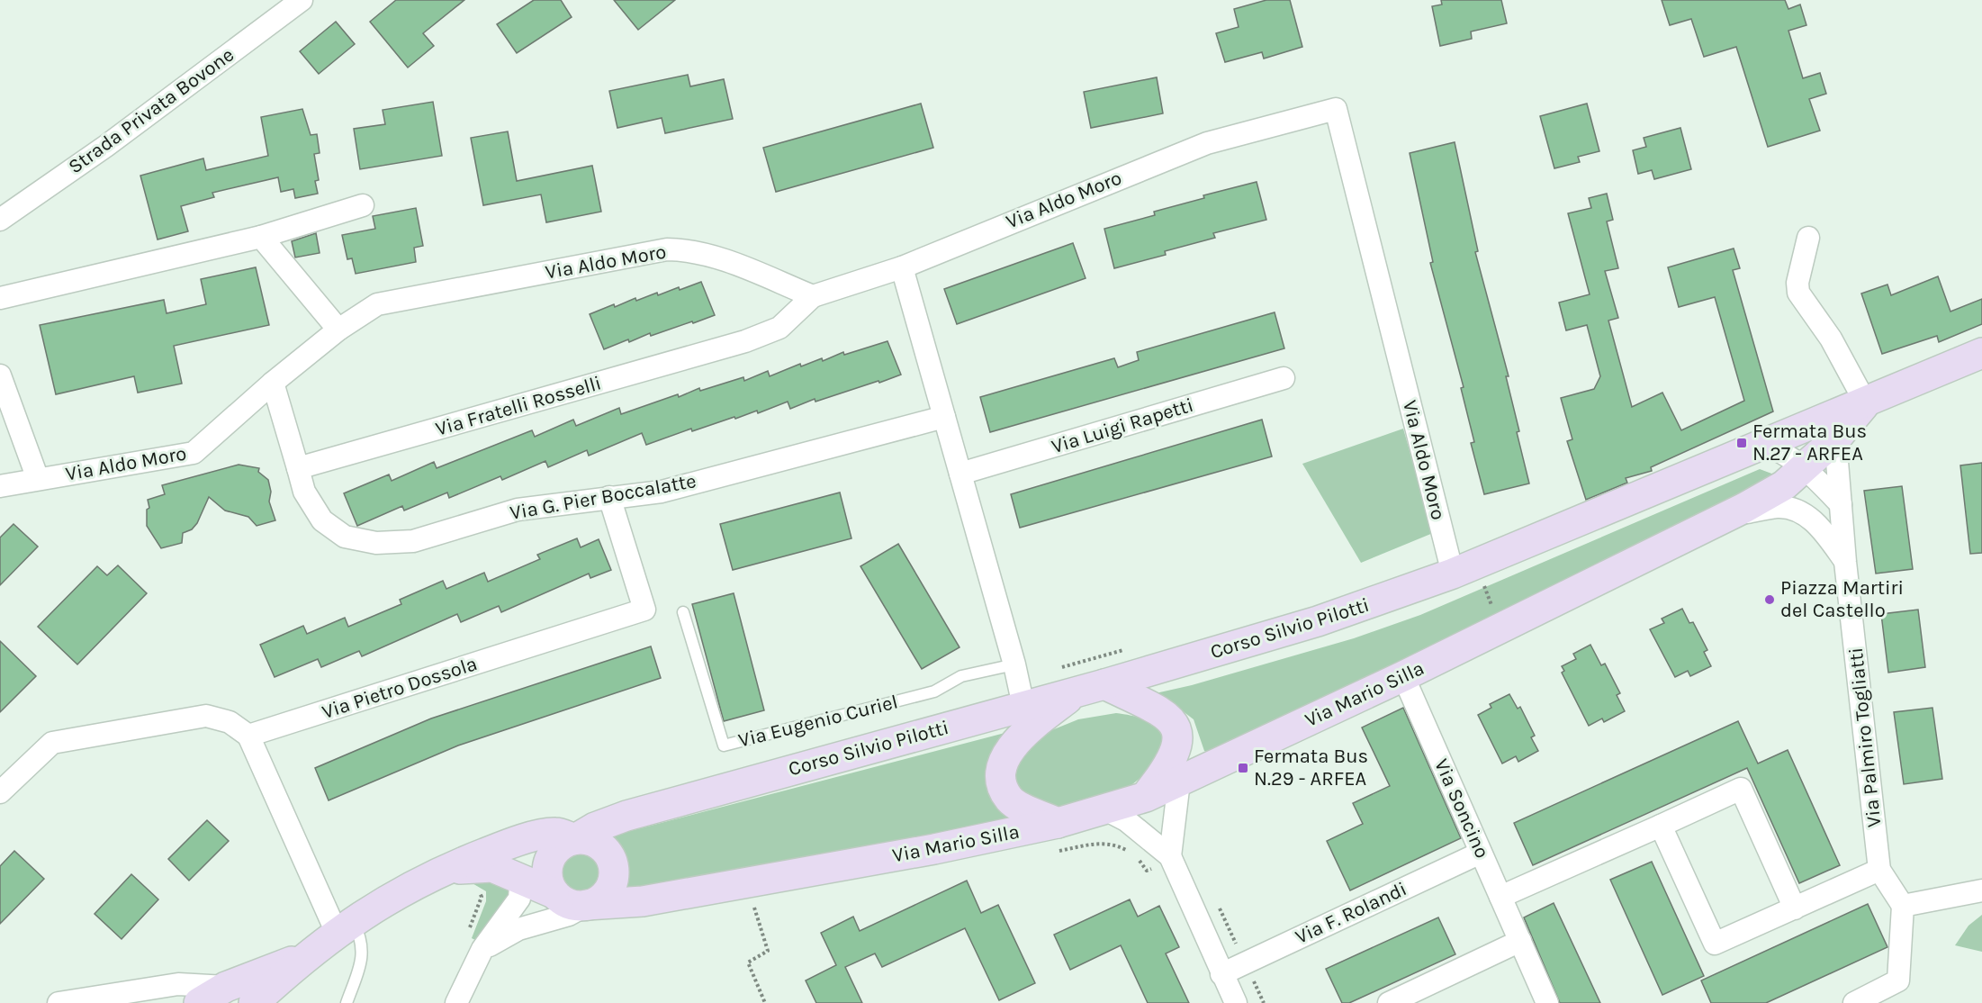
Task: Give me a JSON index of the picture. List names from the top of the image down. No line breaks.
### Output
{"streets":{"street":["Strada Privata Bovone","Via Aldo Moro","Via Fratelli Rosselli","Via Luigi Rapetti","Via G. Pier Boccalatte","Corso Silvio Pilotti","Via Pietro Dossola","Via Mario Silla","Via Palmiro Togliatti","Via Soncino","Via F. Rolandi"],"lane":["Via Eugenio Curiel"]},"crossings":[["Via Aldo Moro","Via Fratelli Rosselli"],["Via Aldo Moro","Corso Silvio Pilotti"],["Via Fratelli Rosselli","Via G. Pier Boccalatte"],["Via G. Pier Boccalatte","Via Pietro Dossola"],["Corso Silvio Pilotti","Via Mario Silla"],["Via Mario Silla","Via Palmiro Togliatti"],["Via Mario Silla","Via Soncino"],["Via Soncino","Via F. Rolandi"]],"places":{"transit":["Fermata Bus N.27 - ARFEA","Fermata Bus N.29 - ARFEA"],"other":["Piazza Martiri del Castello"]}}
